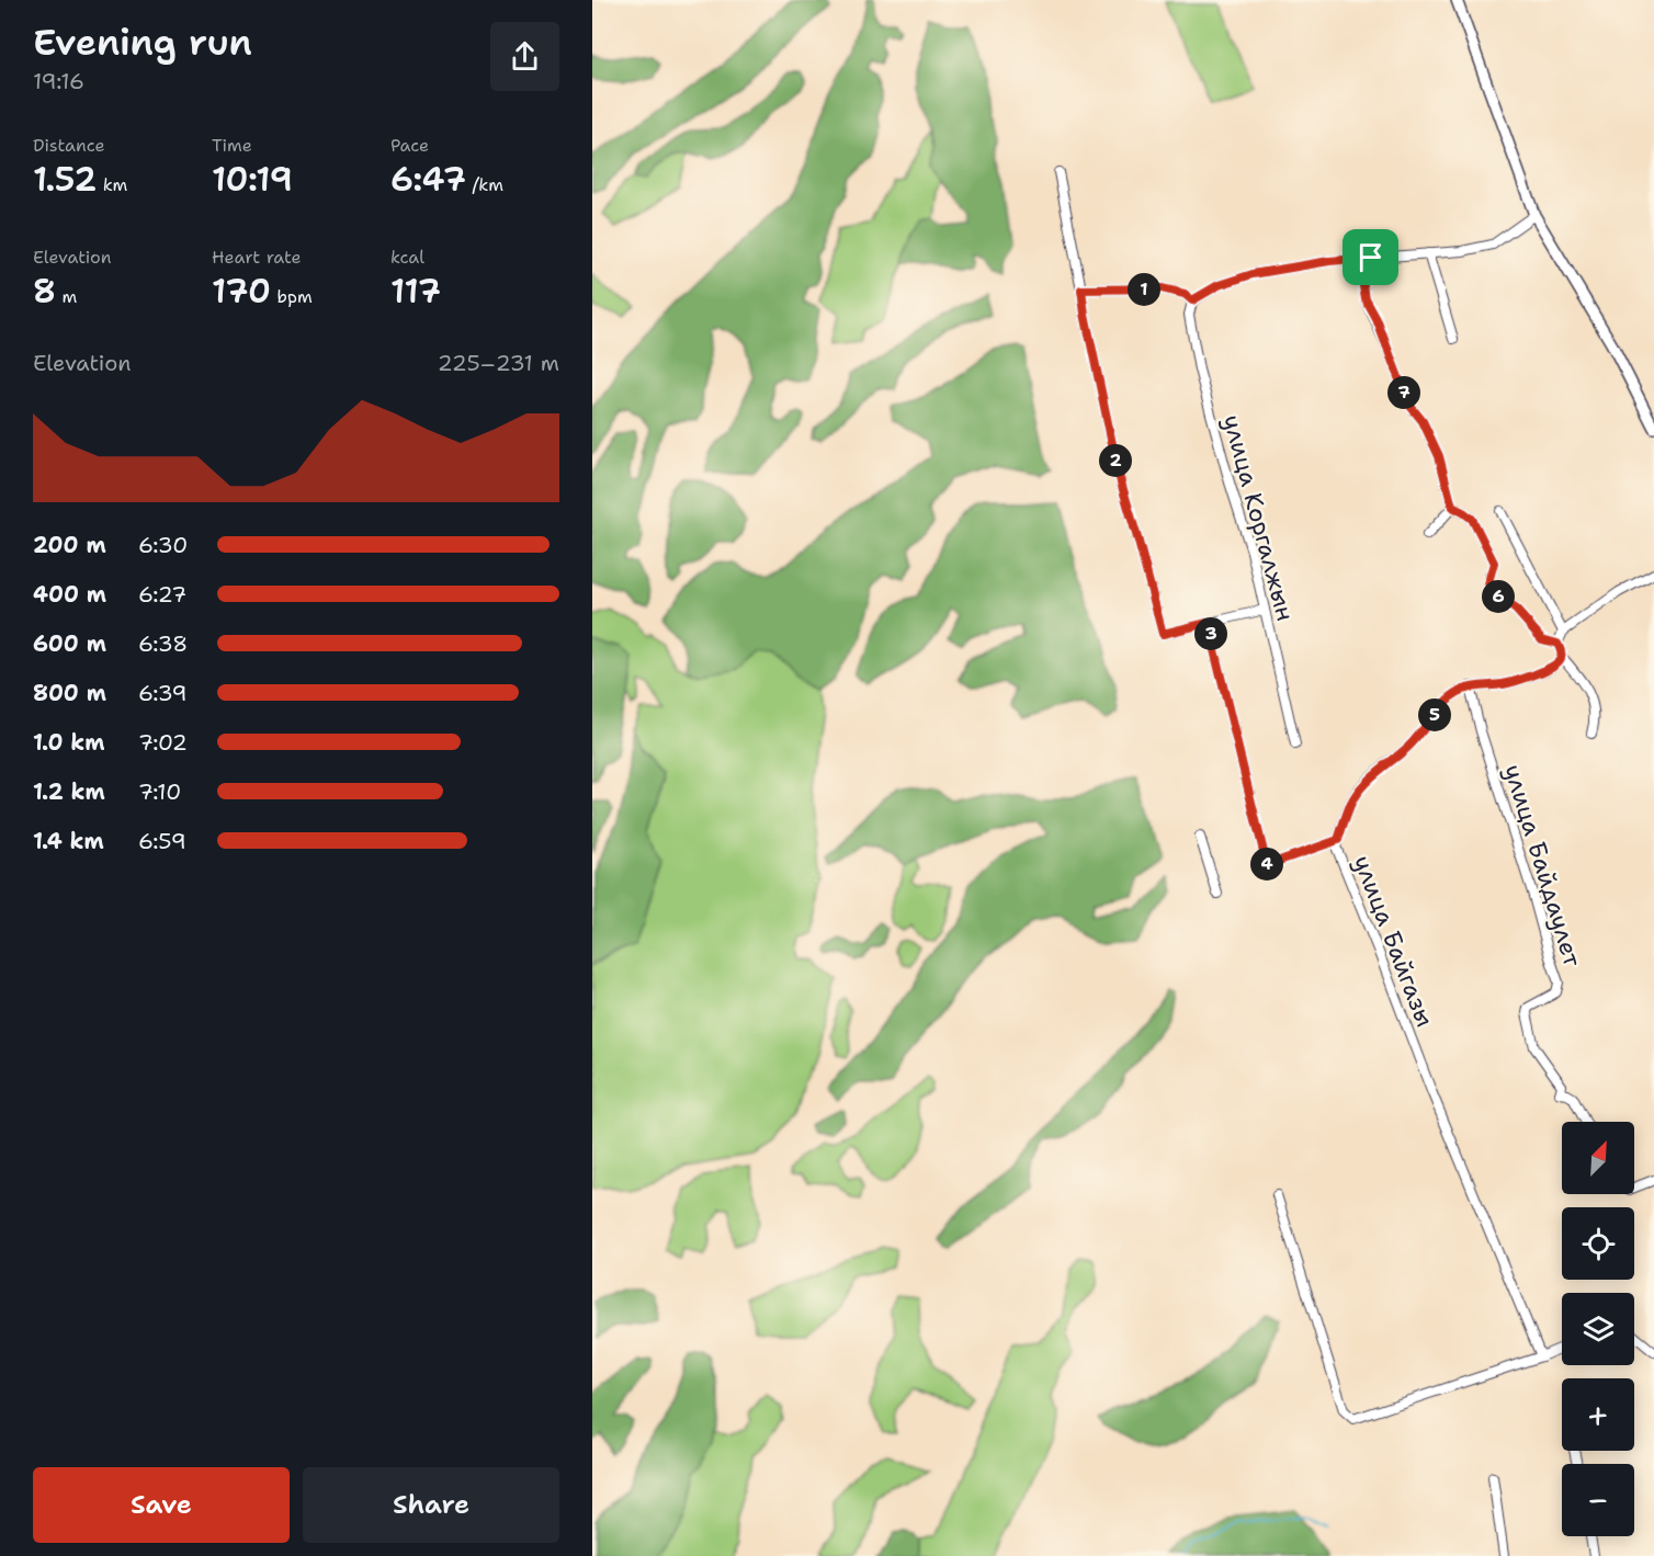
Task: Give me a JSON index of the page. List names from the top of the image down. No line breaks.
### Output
{"streets":{"street":["улица Коргалжын","улица Байдаулет","улица Байгазы"]},"north":"top right","page":{"heading":["Evening run","19:16"],"stats":[["Distance","1.52 km"],["Time","10:19"],["Pace","6:47 /km"],["Elevation","8 m"],["Heart rate","170 bpm"],["kcal","117"]],"pins":["1","7","2","6","3","5","4"],"chart":["Elevation","225–231 m"],"list":[{"name":"200 m","note":"6:30"},{"name":"400 m","note":"6:27"},{"name":"600 m","note":"6:38"},{"name":"800 m","note":"6:39"},{"name":"1.0 km","note":"7:02"},{"name":"1.2 km","note":"7:10"},{"name":"1.4 km","note":"6:59"}],"map_buttons":["+","−"],"buttons":["Save","Share"]}}
